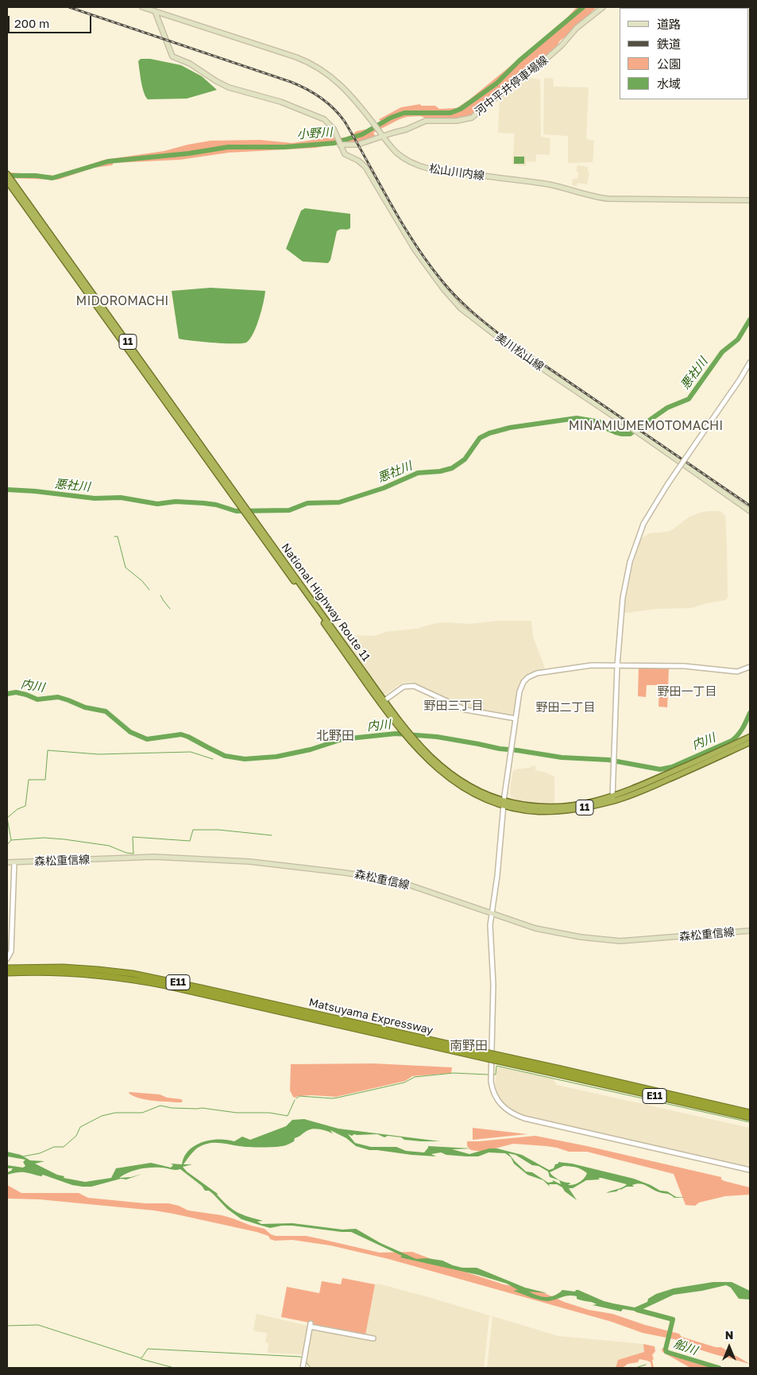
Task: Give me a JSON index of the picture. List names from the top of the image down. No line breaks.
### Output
{"streets":{"highway":["11","National Highway Route 11","E11","Matsuyama Expressway"],"main road":["河中平井停車場線","松山川内線","美川松山線","森松重信線"]},"crossings":[["河中平井停車場線","松山川内線"],["河中平井停車場線","美川松山線"]],"districts":["MIDOROMACHI","MINAMIUMEMOTOMACHI","野田一丁目","野田三丁目","野田二丁目","北野田","南野田"],"water":["小野川","悪社川","内川","船川"],"legend":["道路","鉄道","公園","水域"],"scale_bar":"200 m","north":"top"}
